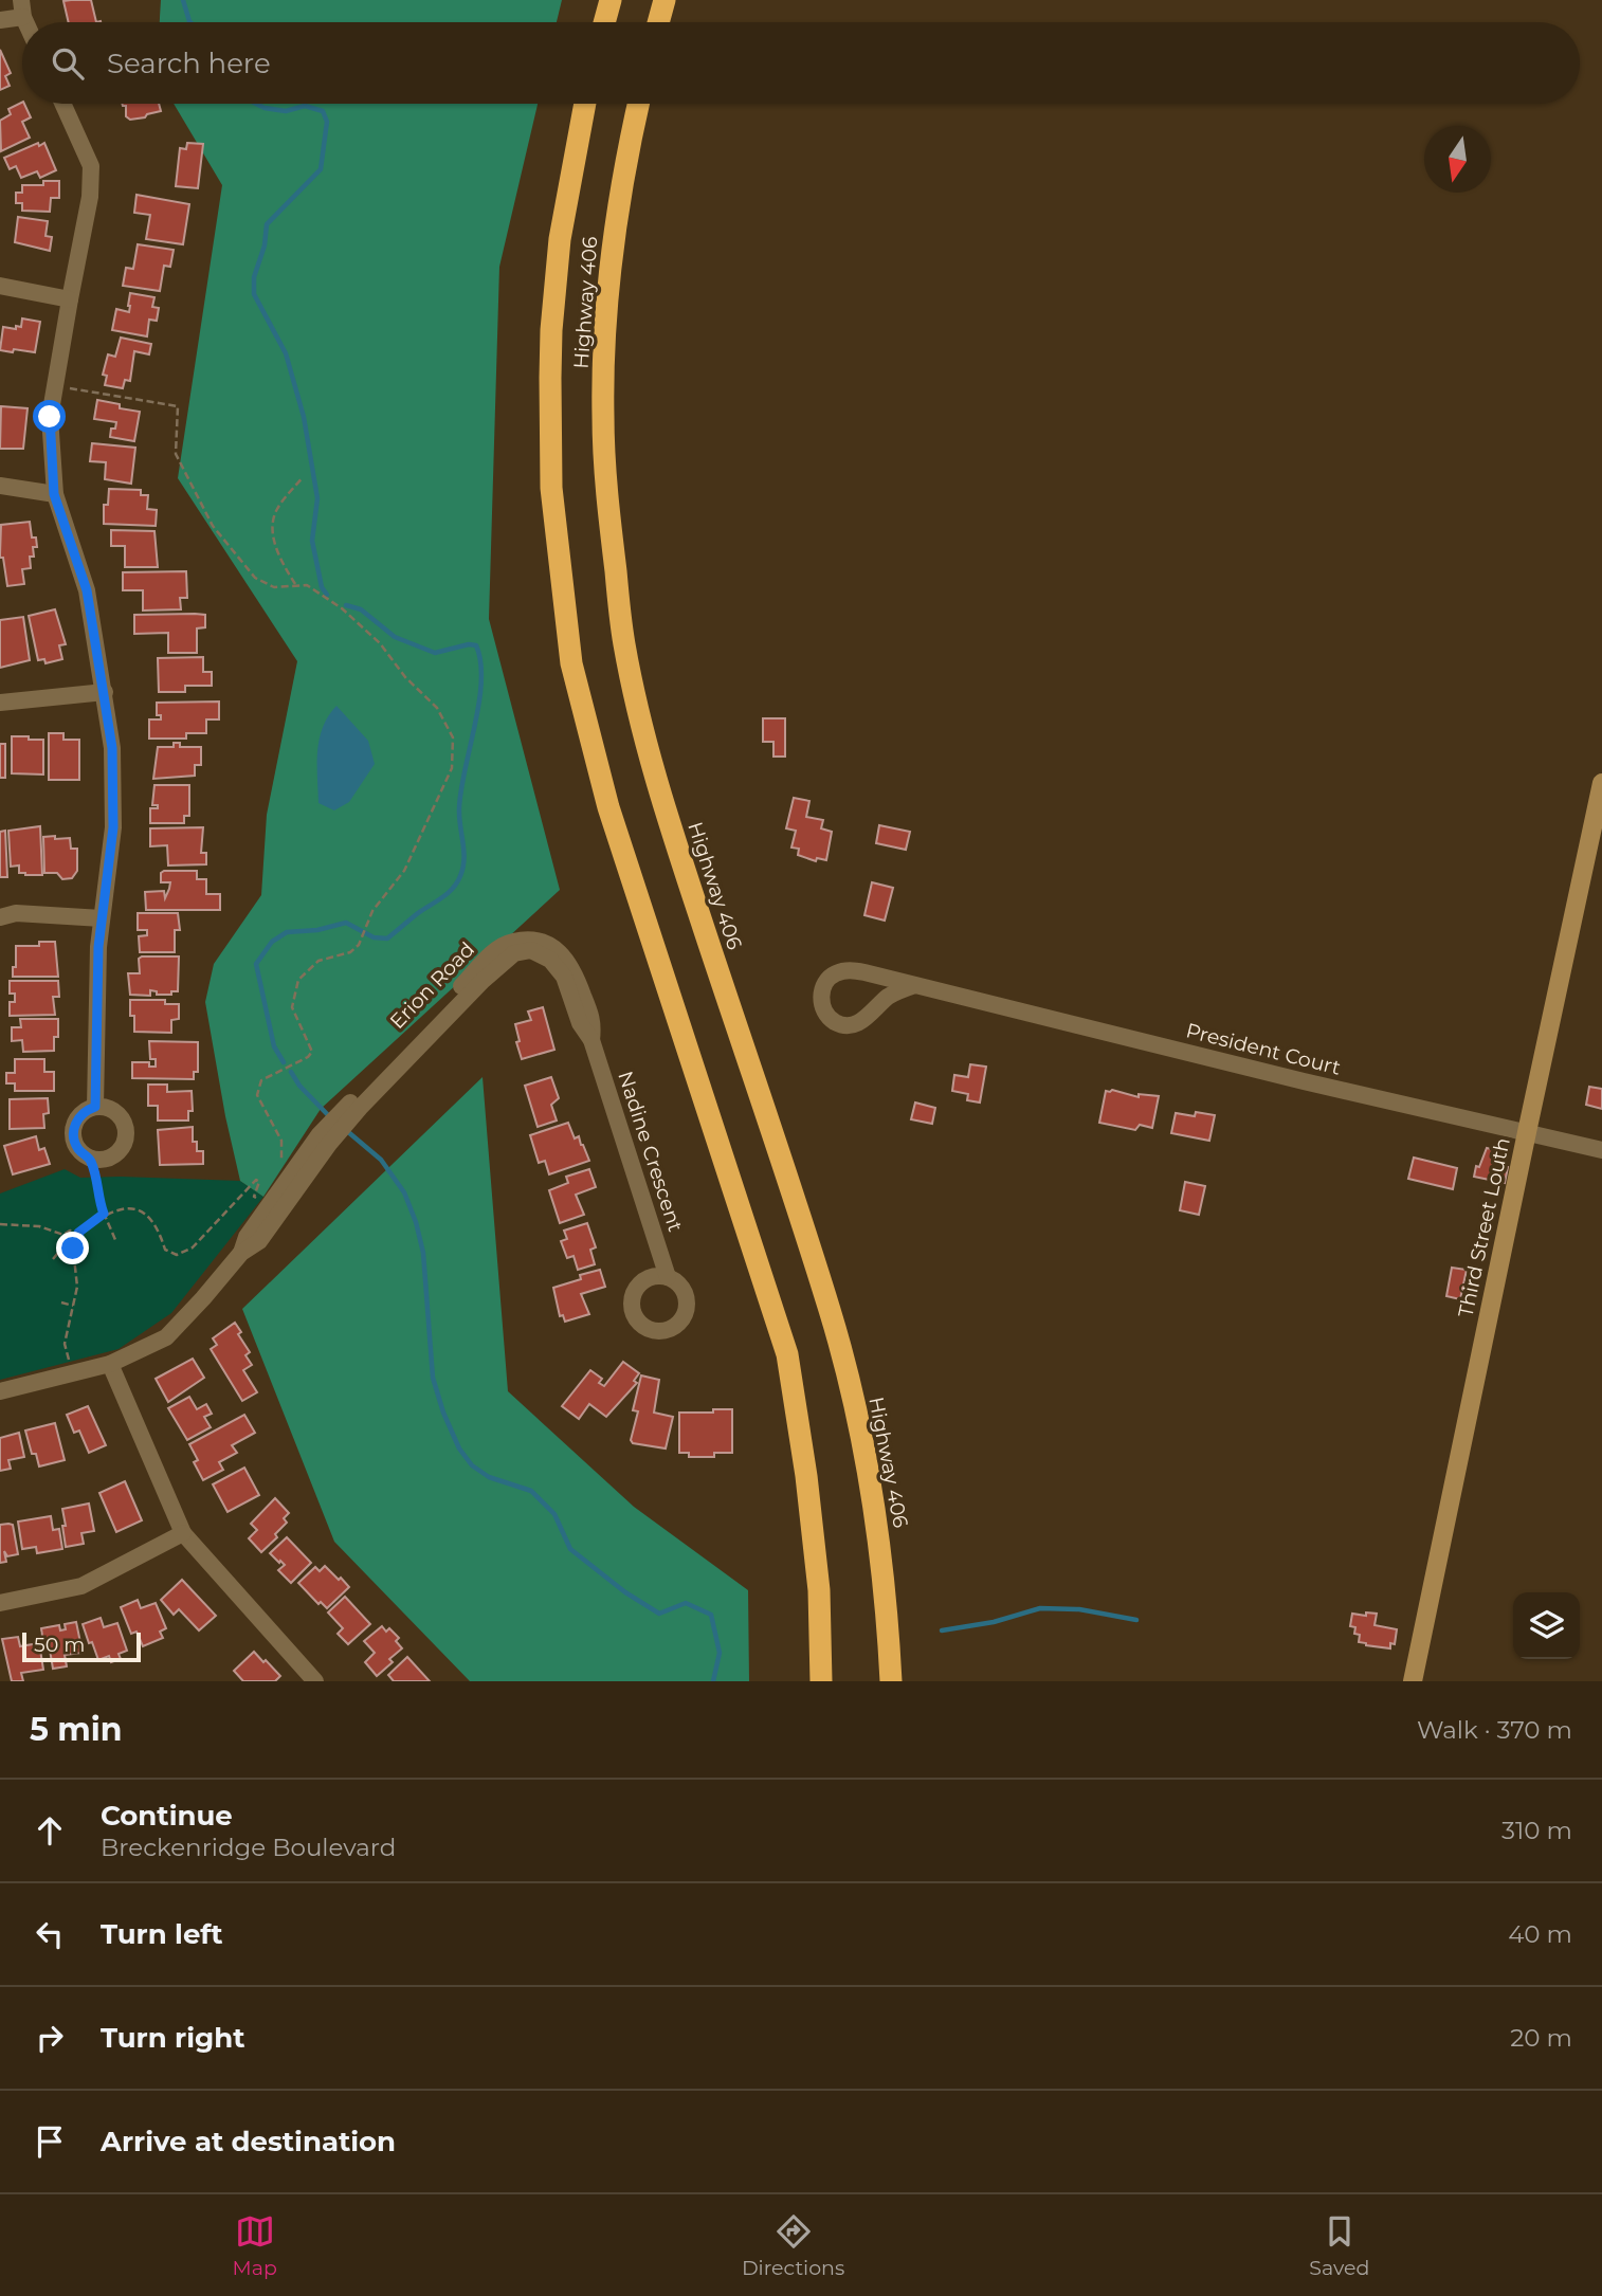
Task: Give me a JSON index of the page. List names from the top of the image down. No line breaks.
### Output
{"streets":{"highway":["Highway 406"],"street":["Erion Road","President Court","Nadine Crescent","Third Street Louth"]},"crossings":[["Erion Road","Nadine Crescent"],["President Court","Third Street Louth"]],"scale_bar":"50 m","north":"bottom","page":{"search":"Search here","scale":"50 m","heading":["5 min","Walk · 370 m"],"list":[["Continue","Breckenridge Boulevard","310 m"],["Turn left","40 m"],["Turn right","20 m"],"Arrive at destination"],"nav":["Map","Directions","Saved"]}}
